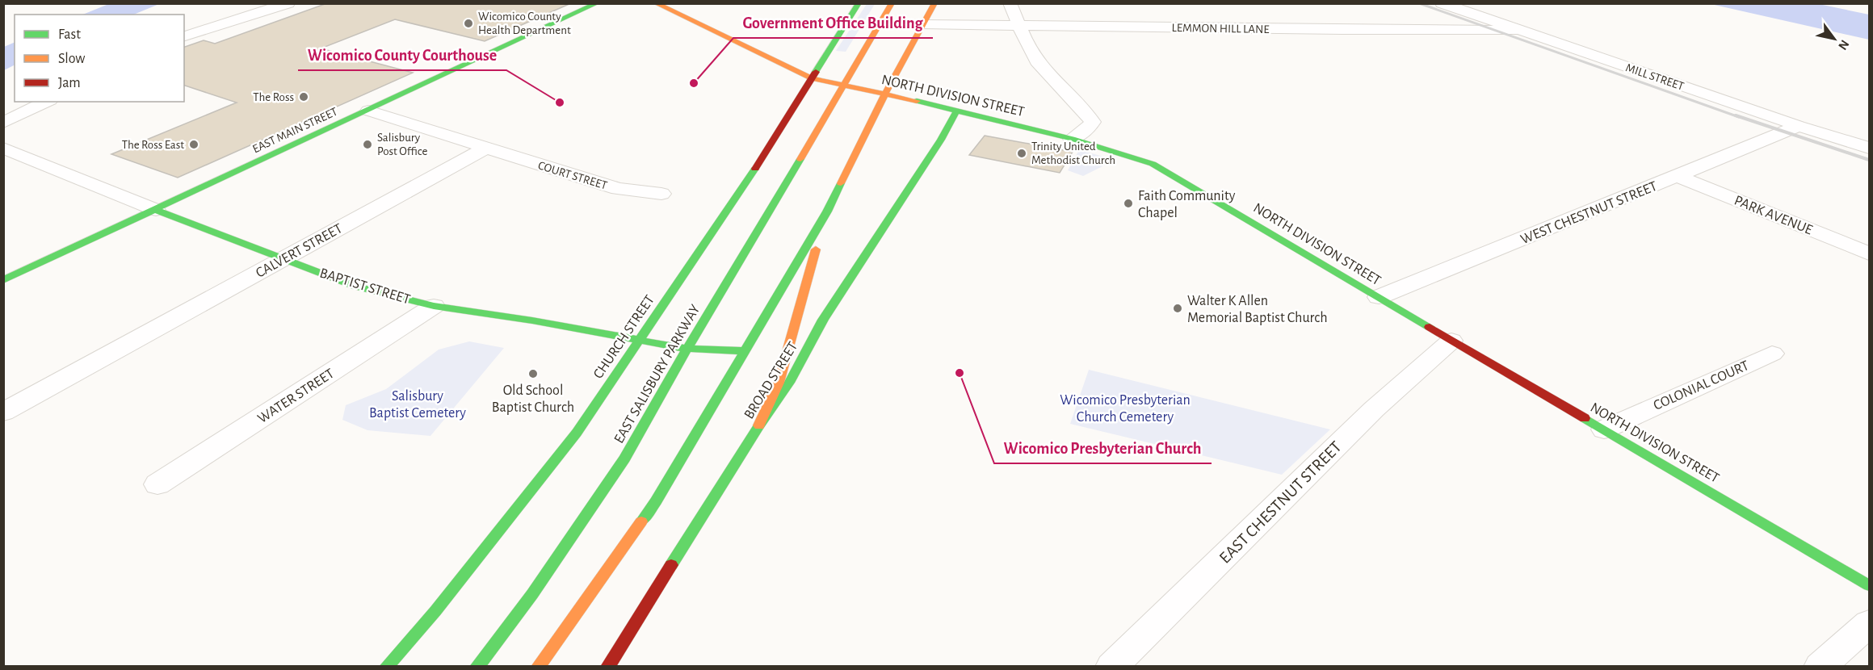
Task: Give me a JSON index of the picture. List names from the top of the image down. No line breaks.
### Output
{"streets":{"street":["LEMMON HILL LANE","MILL STREET","NORTH DIVISION STREET","EAST MAIN STREET","COURT STREET","WEST CHESTNUT STREET","PARK AVENUE","CALVERT STREET","BAPTIST STREET","CHURCH STREET","EAST SALISBURY PARKWAY","BROAD STREET","COLONIAL COURT","WATER STREET","EAST CHESTNUT STREET"]},"crossings":[["LEMMON HILL LANE","MILL STREET"],["MILL STREET","WEST CHESTNUT STREET"],["NORTH DIVISION STREET","WEST CHESTNUT STREET"],["NORTH DIVISION STREET","CHURCH STREET"],["NORTH DIVISION STREET","EAST SALISBURY PARKWAY"],["NORTH DIVISION STREET","BROAD STREET"],["NORTH DIVISION STREET","COLONIAL COURT"],["NORTH DIVISION STREET","EAST CHESTNUT STREET"],["EAST MAIN STREET","BAPTIST STREET"],["COURT STREET","CALVERT STREET"],["WEST CHESTNUT STREET","PARK AVENUE"],["CALVERT STREET","BAPTIST STREET"],["BAPTIST STREET","CHURCH STREET"],["BAPTIST STREET","EAST SALISBURY PARKWAY"],["BAPTIST STREET","WATER STREET"]],"parks":["Salisbury Baptist Cemetery","Wicomico Presbyterian Church Cemetery"],"places":["Wicomico County Health Department","Government Office Building","The Ross","Wicomico County Courthouse","The Ross East","Salisbury Post Office","Trinity United Methodist Church","Faith Community Chapel","Walter K Allen Memorial Baptist Church","Wicomico Presbyterian Church","Old School Baptist Church"],"legend":["Fast","Slow","Jam"],"north":"bottom right"}
